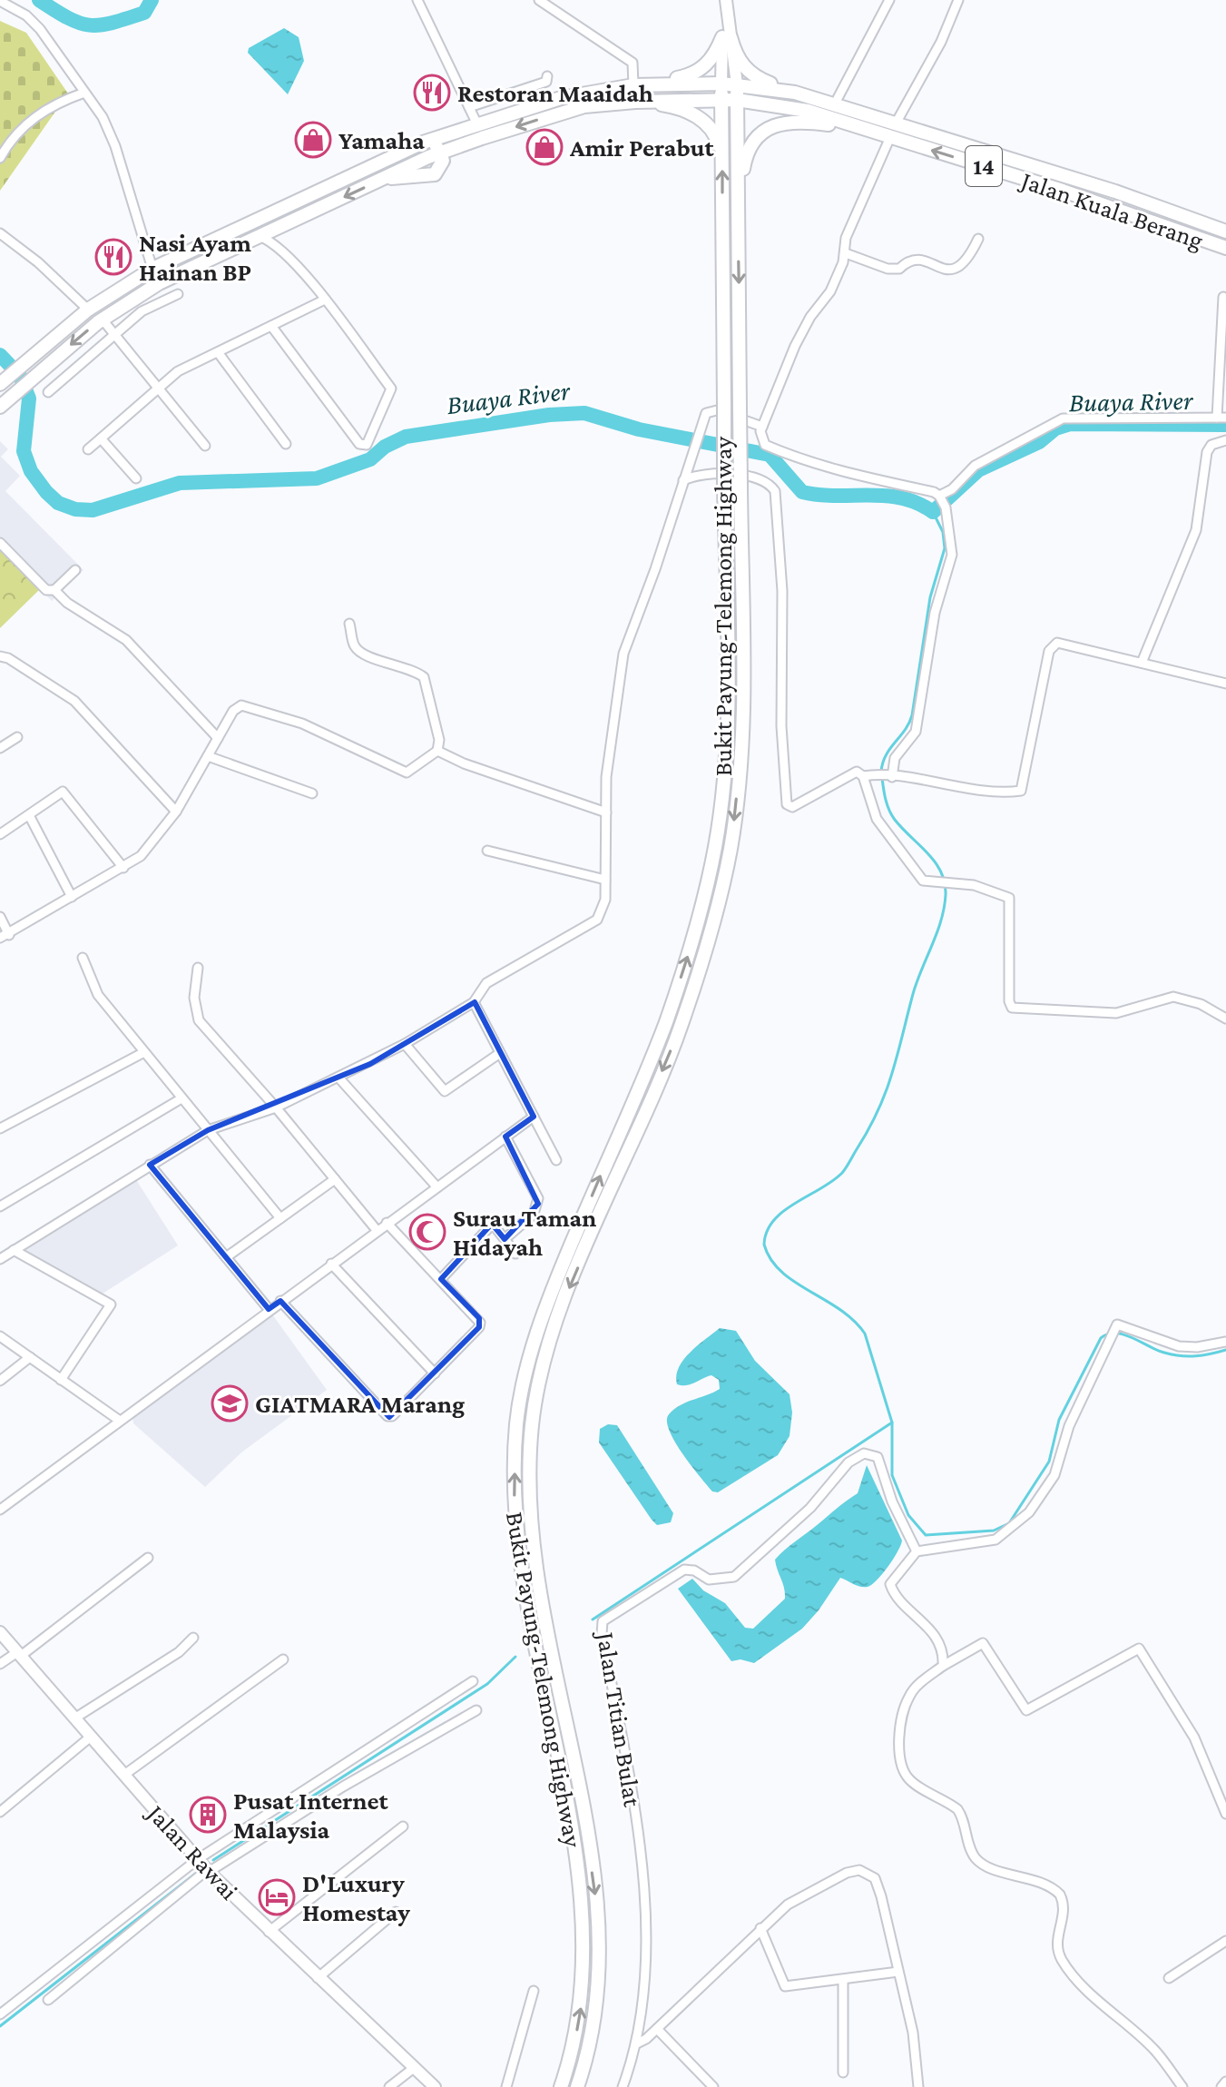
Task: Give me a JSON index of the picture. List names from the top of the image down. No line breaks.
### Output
{"streets":{"highway":["14","Jalan Kuala Berang","Bukit Payung-Telemong Highway"],"main road":["Jalan Rawai"],"street":["Jalan Titian Bulat"]},"crossings":[["Jalan Kuala Berang","Bukit Payung-Telemong Highway"]],"water":["Buaya River"],"places":{"restaurant":["Restoran Maaidah","Nasi Ayam Hainan BP"],"shop":["Yamaha","Amir Perabut"],"mosque":["Surau Taman Hidayah"],"school or university":["GIATMARA Marang"],"building":["Pusat Internet Malaysia"],"hotel":["D'Luxury Homestay"]}}
